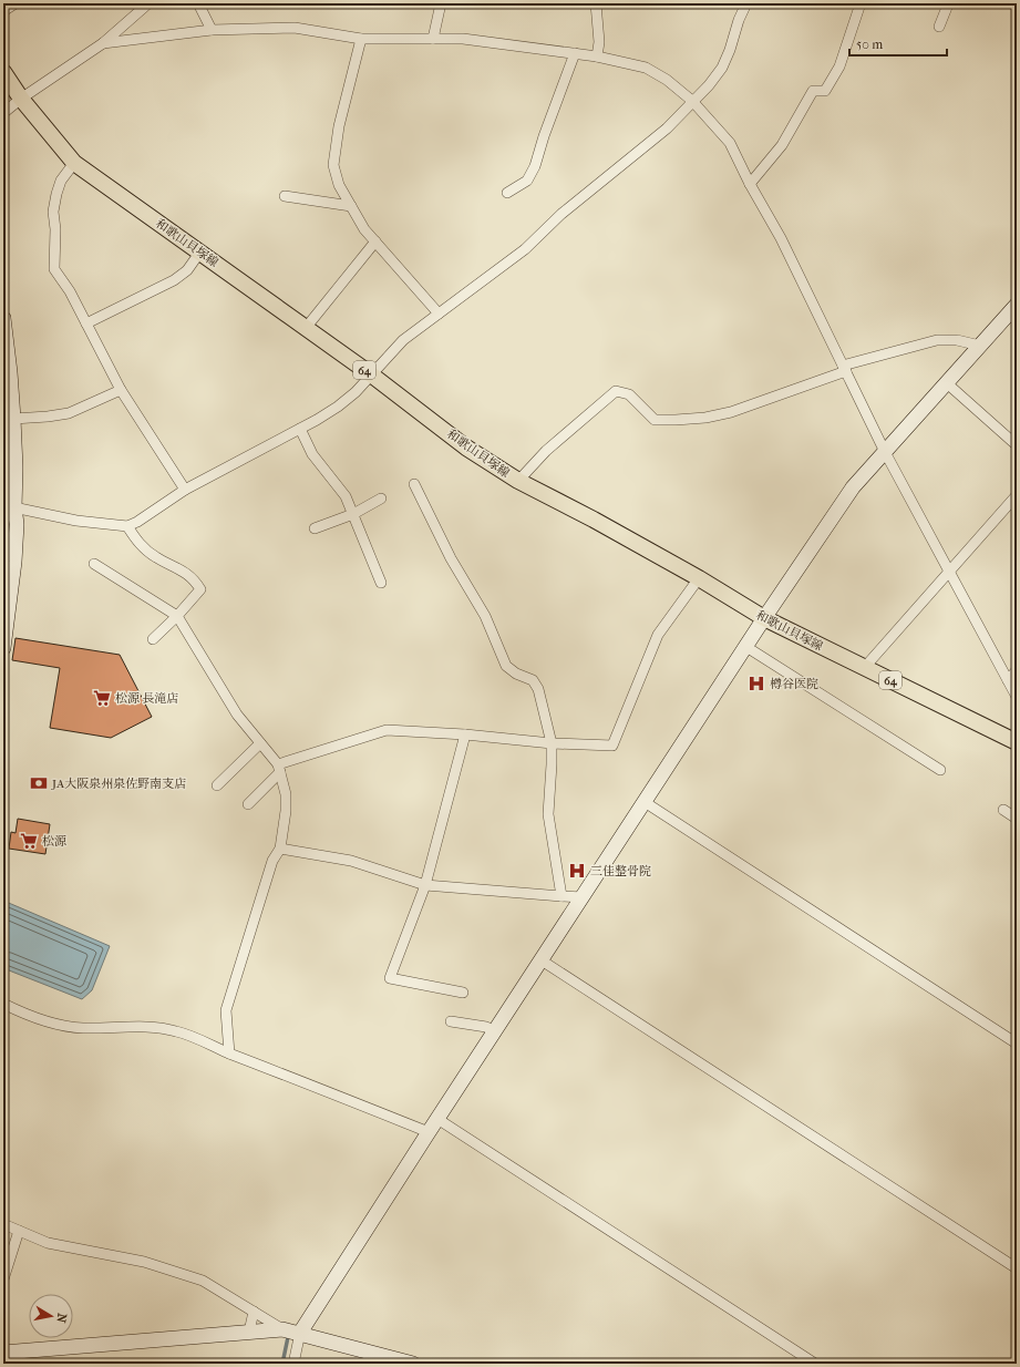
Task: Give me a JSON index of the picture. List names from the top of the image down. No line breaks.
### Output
{"streets":{"main road":["和歌山貝塚線","64"]},"places":{"hospital":["樽谷医院","三佳整骨院"],"supermarket":["松源 長滝店","松源"],"bank":["JA大阪泉州泉佐野南支店"]},"scale_bar":"50 m","north":"right"}
